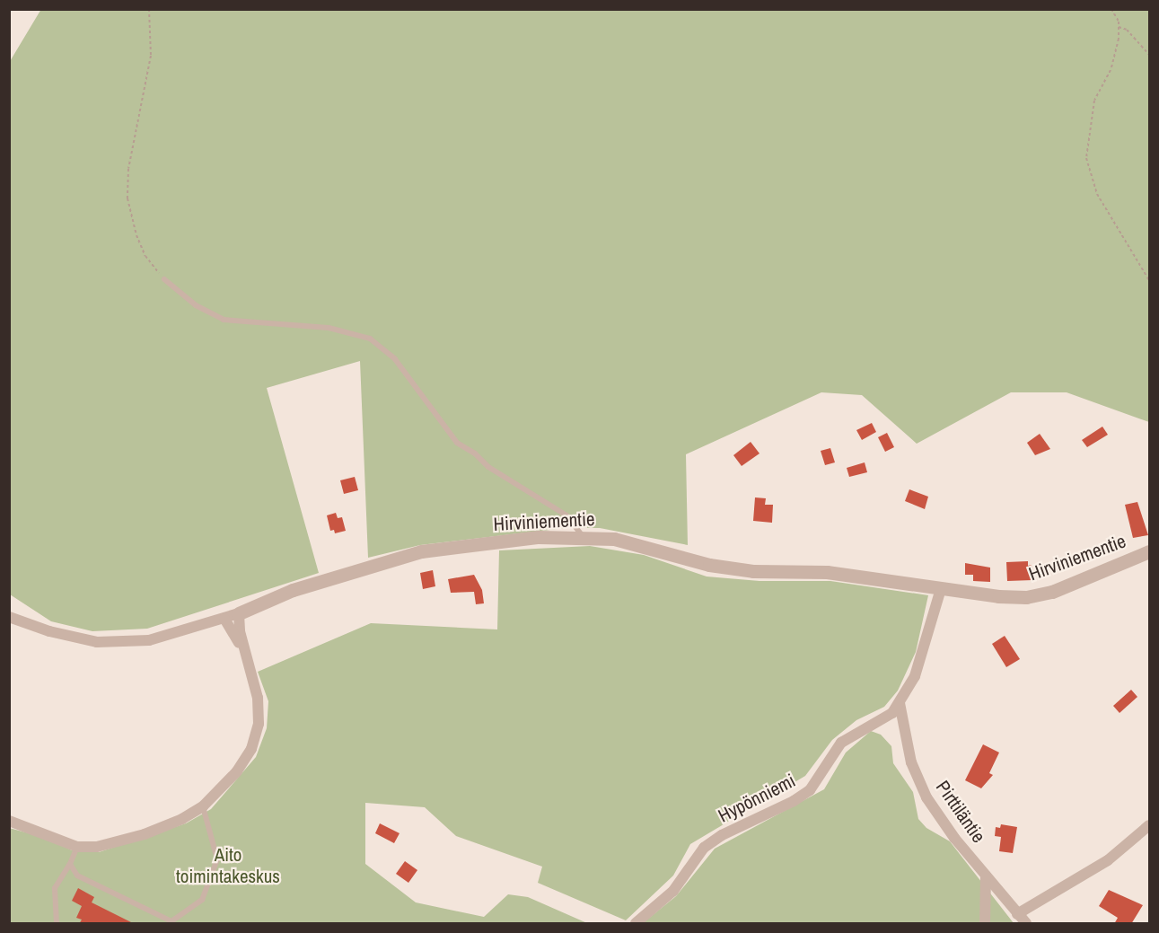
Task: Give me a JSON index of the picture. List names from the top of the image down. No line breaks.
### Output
{"streets":{"street":["Hirviniementie","Hypönniemi","Pirttiläntie"]},"crossings":[["Hirviniementie","Hypönniemi"],["Hypönniemi","Pirttiläntie"]],"parks":["Aito toimintakeskus"]}
